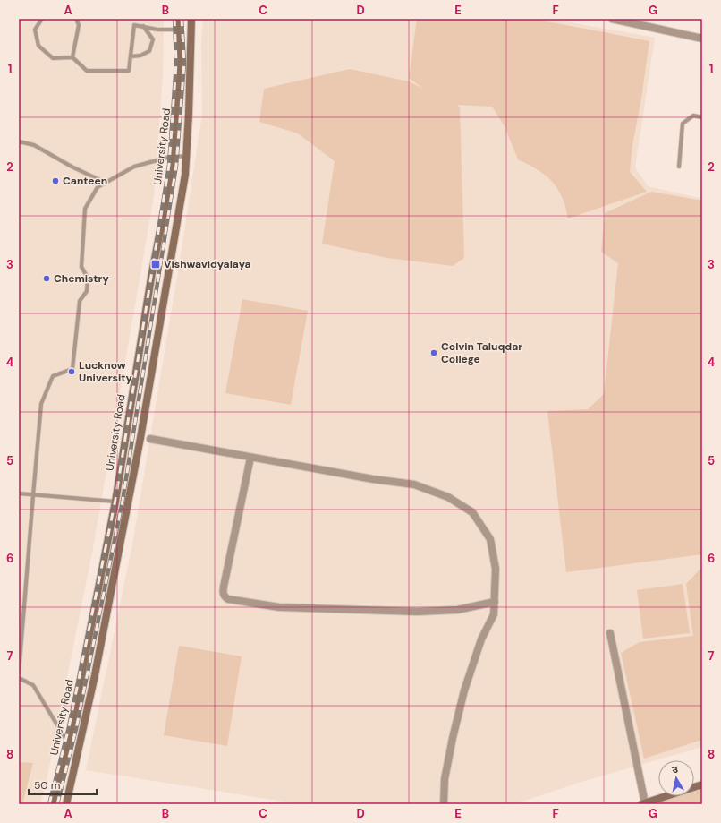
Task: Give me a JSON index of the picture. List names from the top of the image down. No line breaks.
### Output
{"streets":{"main road":["University Road"]},"places":{"other":["Canteen","Chemistry","Colvin Taluqdar College","Lucknow University"],"transit":["Vishwavidyalaya"]},"scale_bar":"50 m","north":"top","grid":{"columns":["A","B","C","D","E","F","G"],"rows":["1","2","3","4","5","6","7","8"]}}
